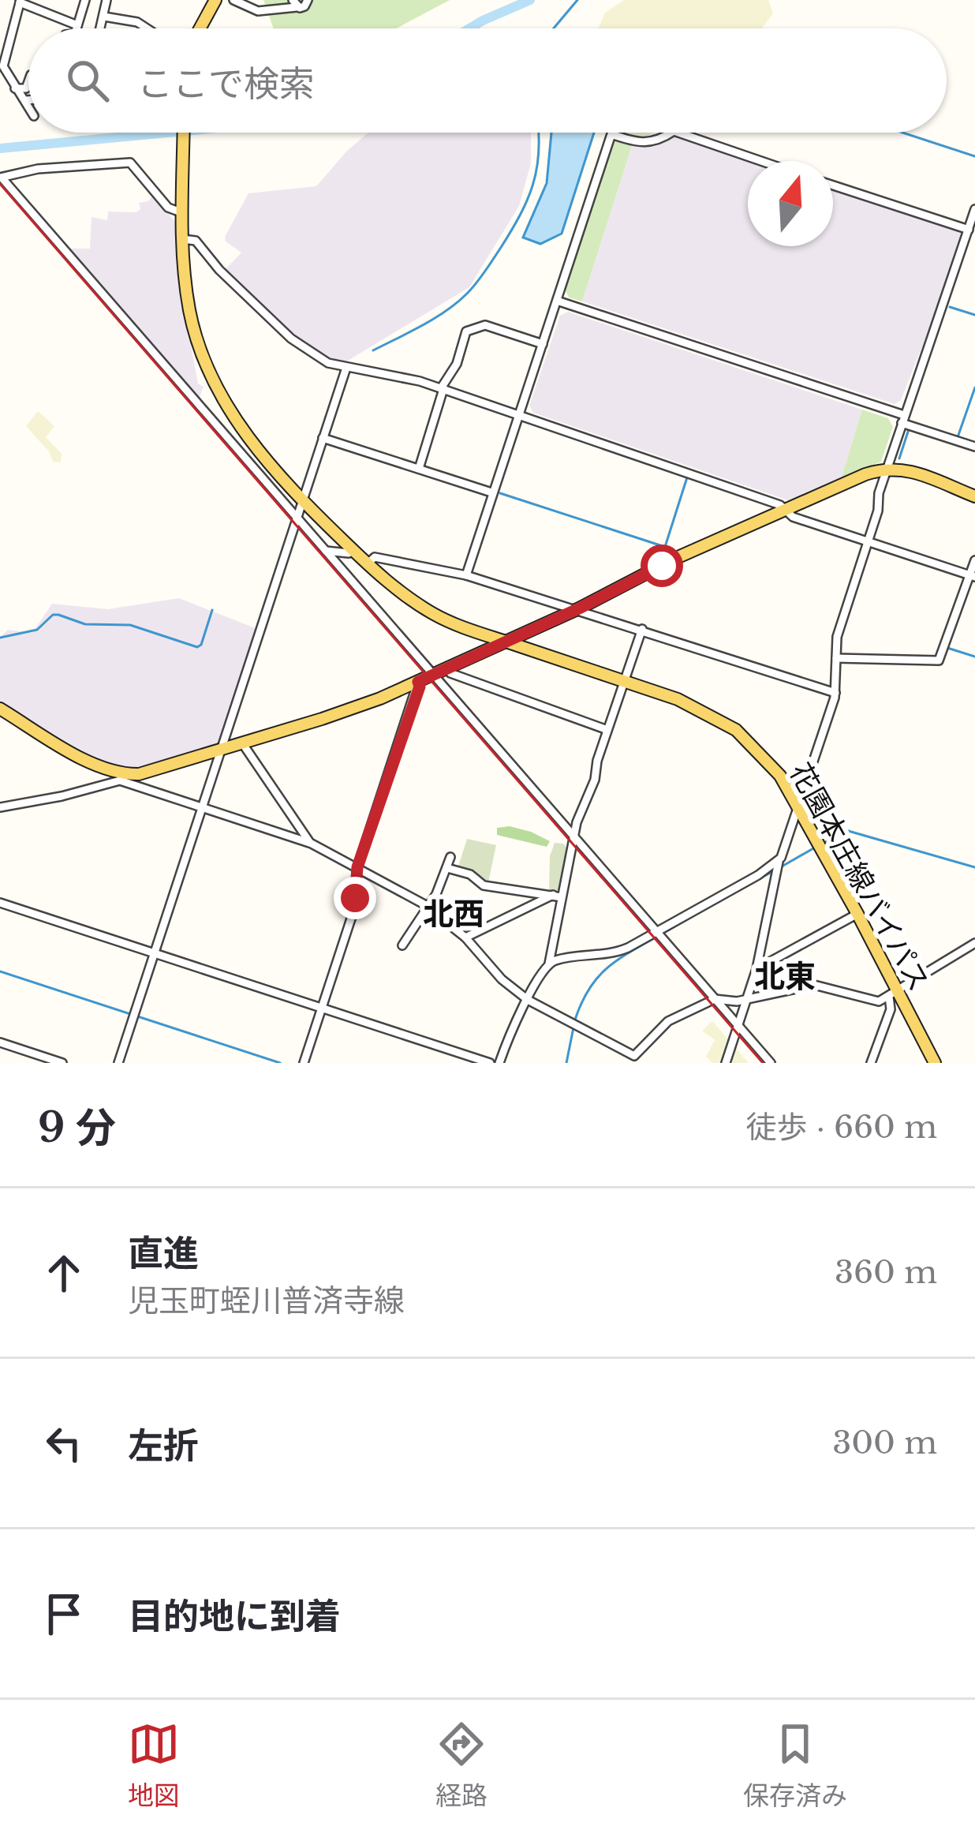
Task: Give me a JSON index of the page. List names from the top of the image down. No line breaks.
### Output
{"streets":{"main road":["花園本庄線バイパス"]},"districts":["北西","北東"],"north":"top","page":{"search":"ここで検索","heading":["9 分","徒歩 · 660 m"],"list":[["直進","児玉町蛭川普済寺線","360 m"],["左折","300 m"],"目的地に到着"],"nav":["地図","経路","保存済み"]}}
